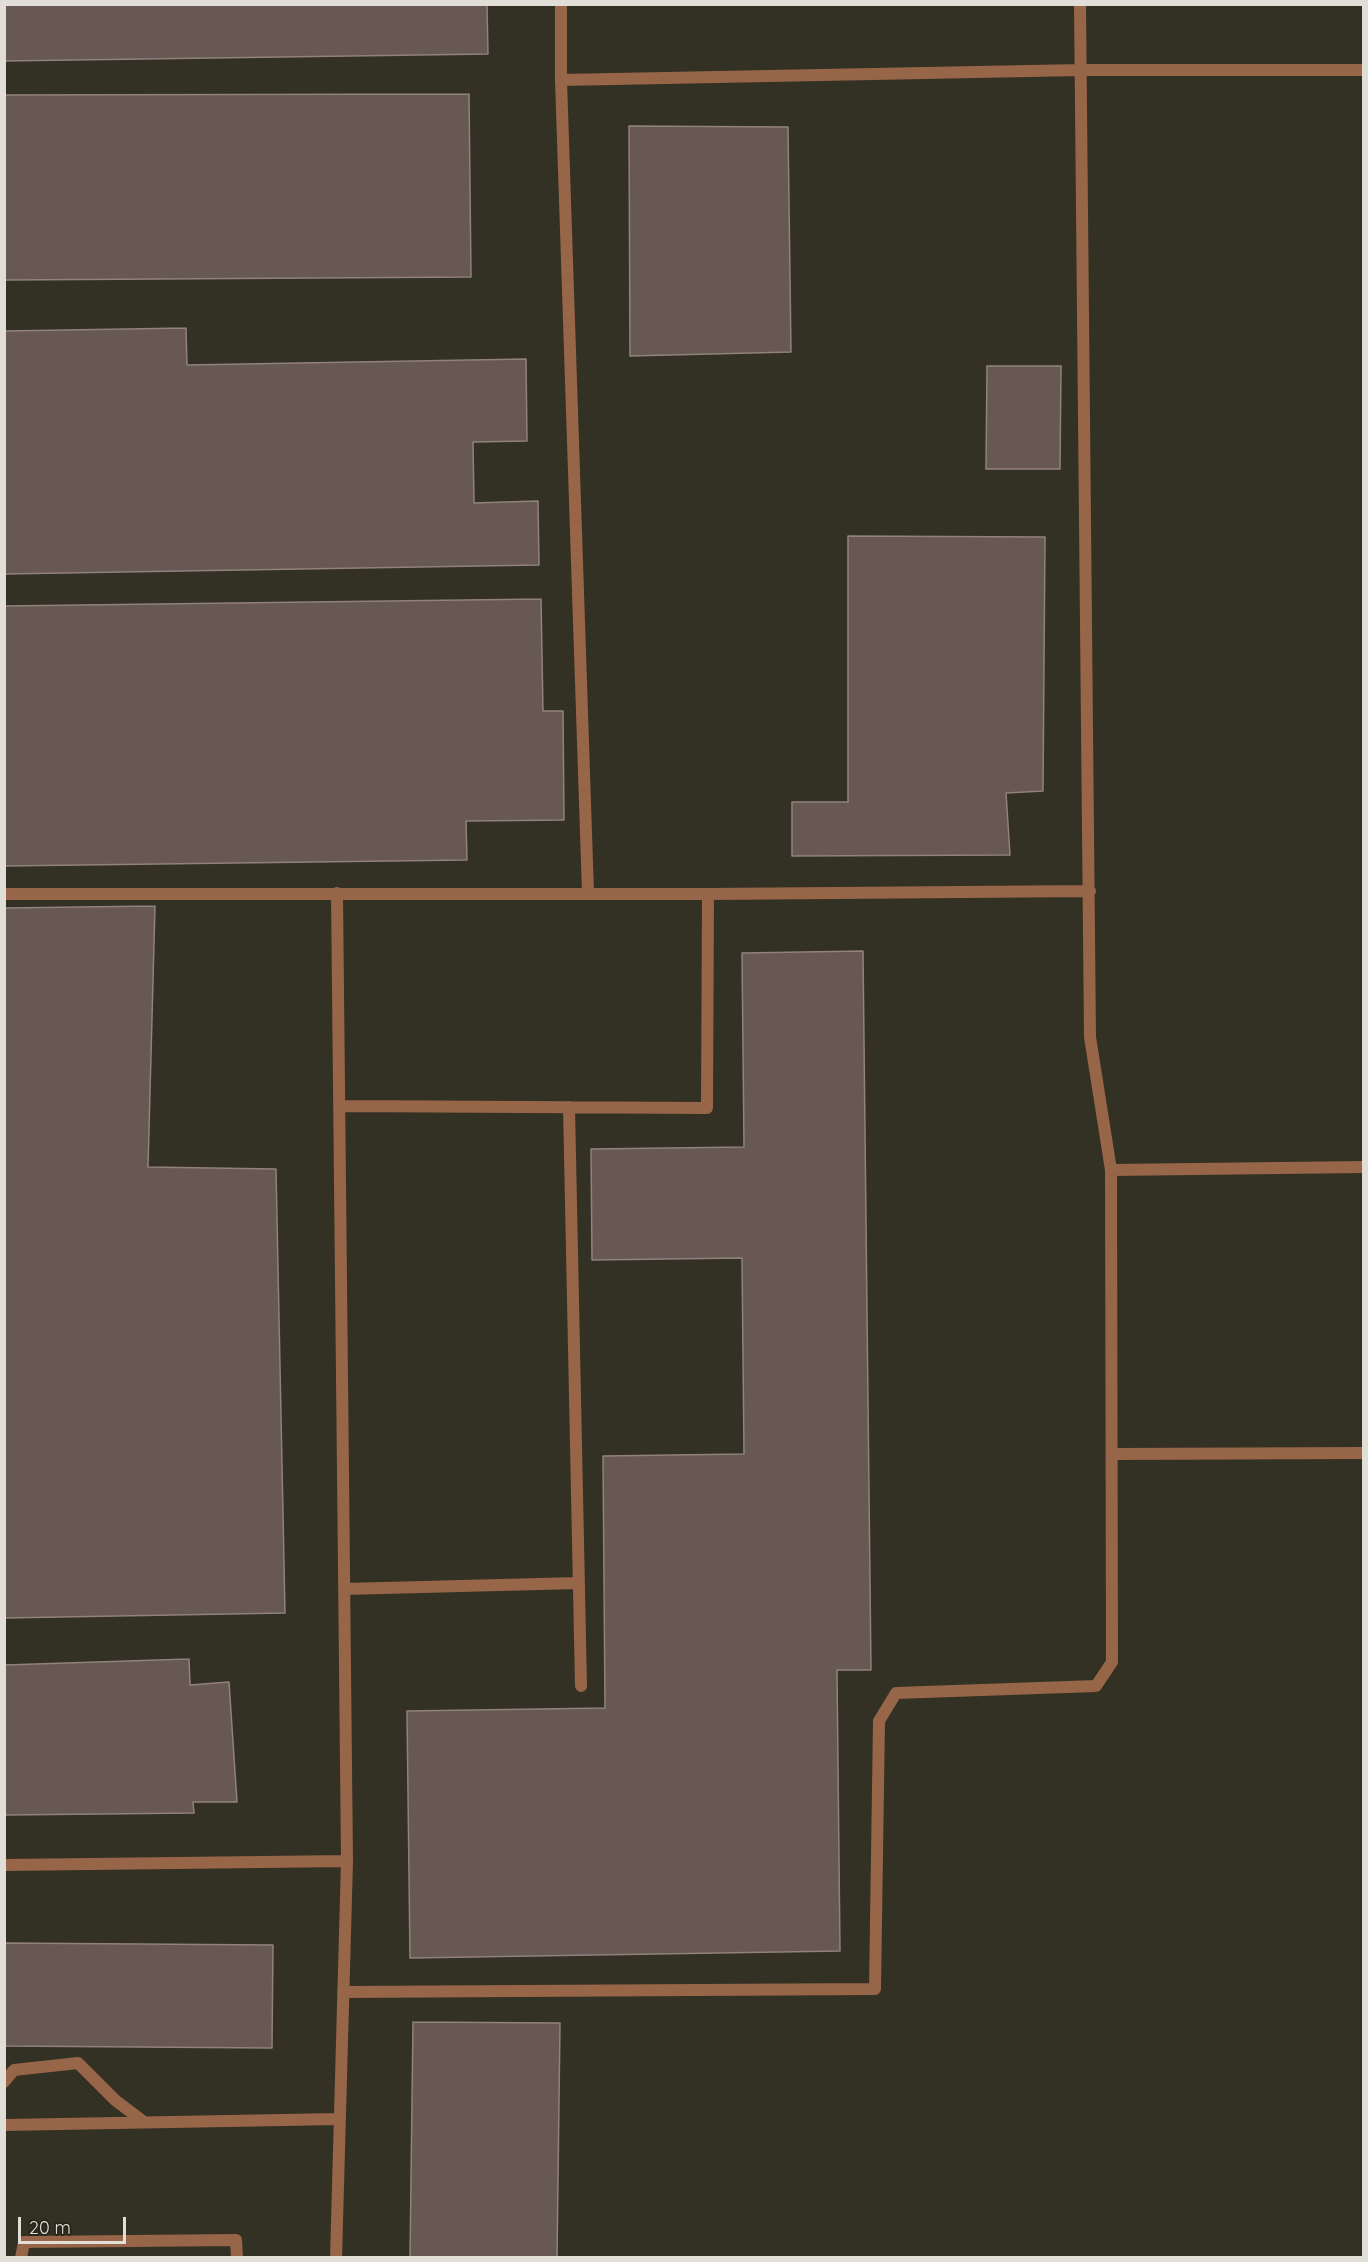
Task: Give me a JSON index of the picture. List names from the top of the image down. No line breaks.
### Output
{"scale_bar":"20 m"}
